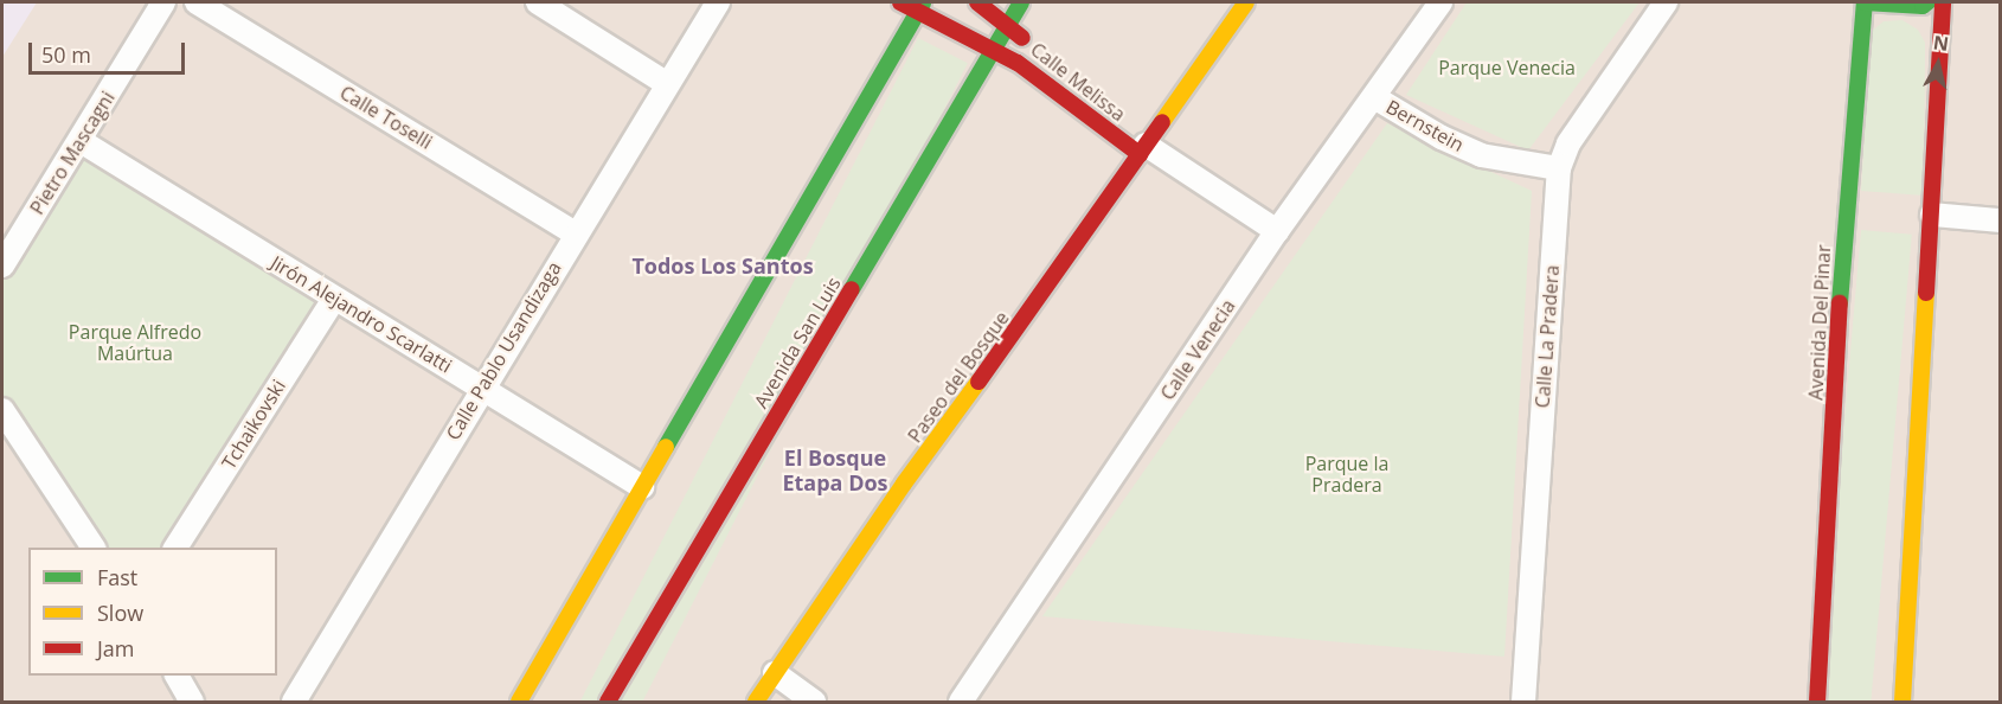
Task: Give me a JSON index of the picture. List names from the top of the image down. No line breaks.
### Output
{"streets":{"street":["Calle Melissa","Calle Toselli","Bernstein","Pietro Mascagni","Jirón Alejandro Scarlatti","Avenida Del Pinar","Calle La Pradera","Avenida San Luis","Calle Venecia","Calle Pablo Usandizaga","Paseo del Bosque","Tchaikovski"]},"crossings":[["Calle Melissa","Avenida San Luis"],["Calle Melissa","Calle Venecia"],["Calle Melissa","Paseo del Bosque"],["Calle Toselli","Calle Pablo Usandizaga"],["Bernstein","Calle La Pradera"],["Bernstein","Calle Venecia"],["Pietro Mascagni","Jirón Alejandro Scarlatti"],["Jirón Alejandro Scarlatti","Calle Pablo Usandizaga"],["Jirón Alejandro Scarlatti","Tchaikovski"]],"districts":["Todos Los Santos","El Bosque Etapa Dos"],"parks":["Parque Venecia","Parque Alfredo Maúrtua","Parque la Pradera"],"legend":["Fast","Slow","Jam"],"scale_bar":"50 m","north":"top"}
